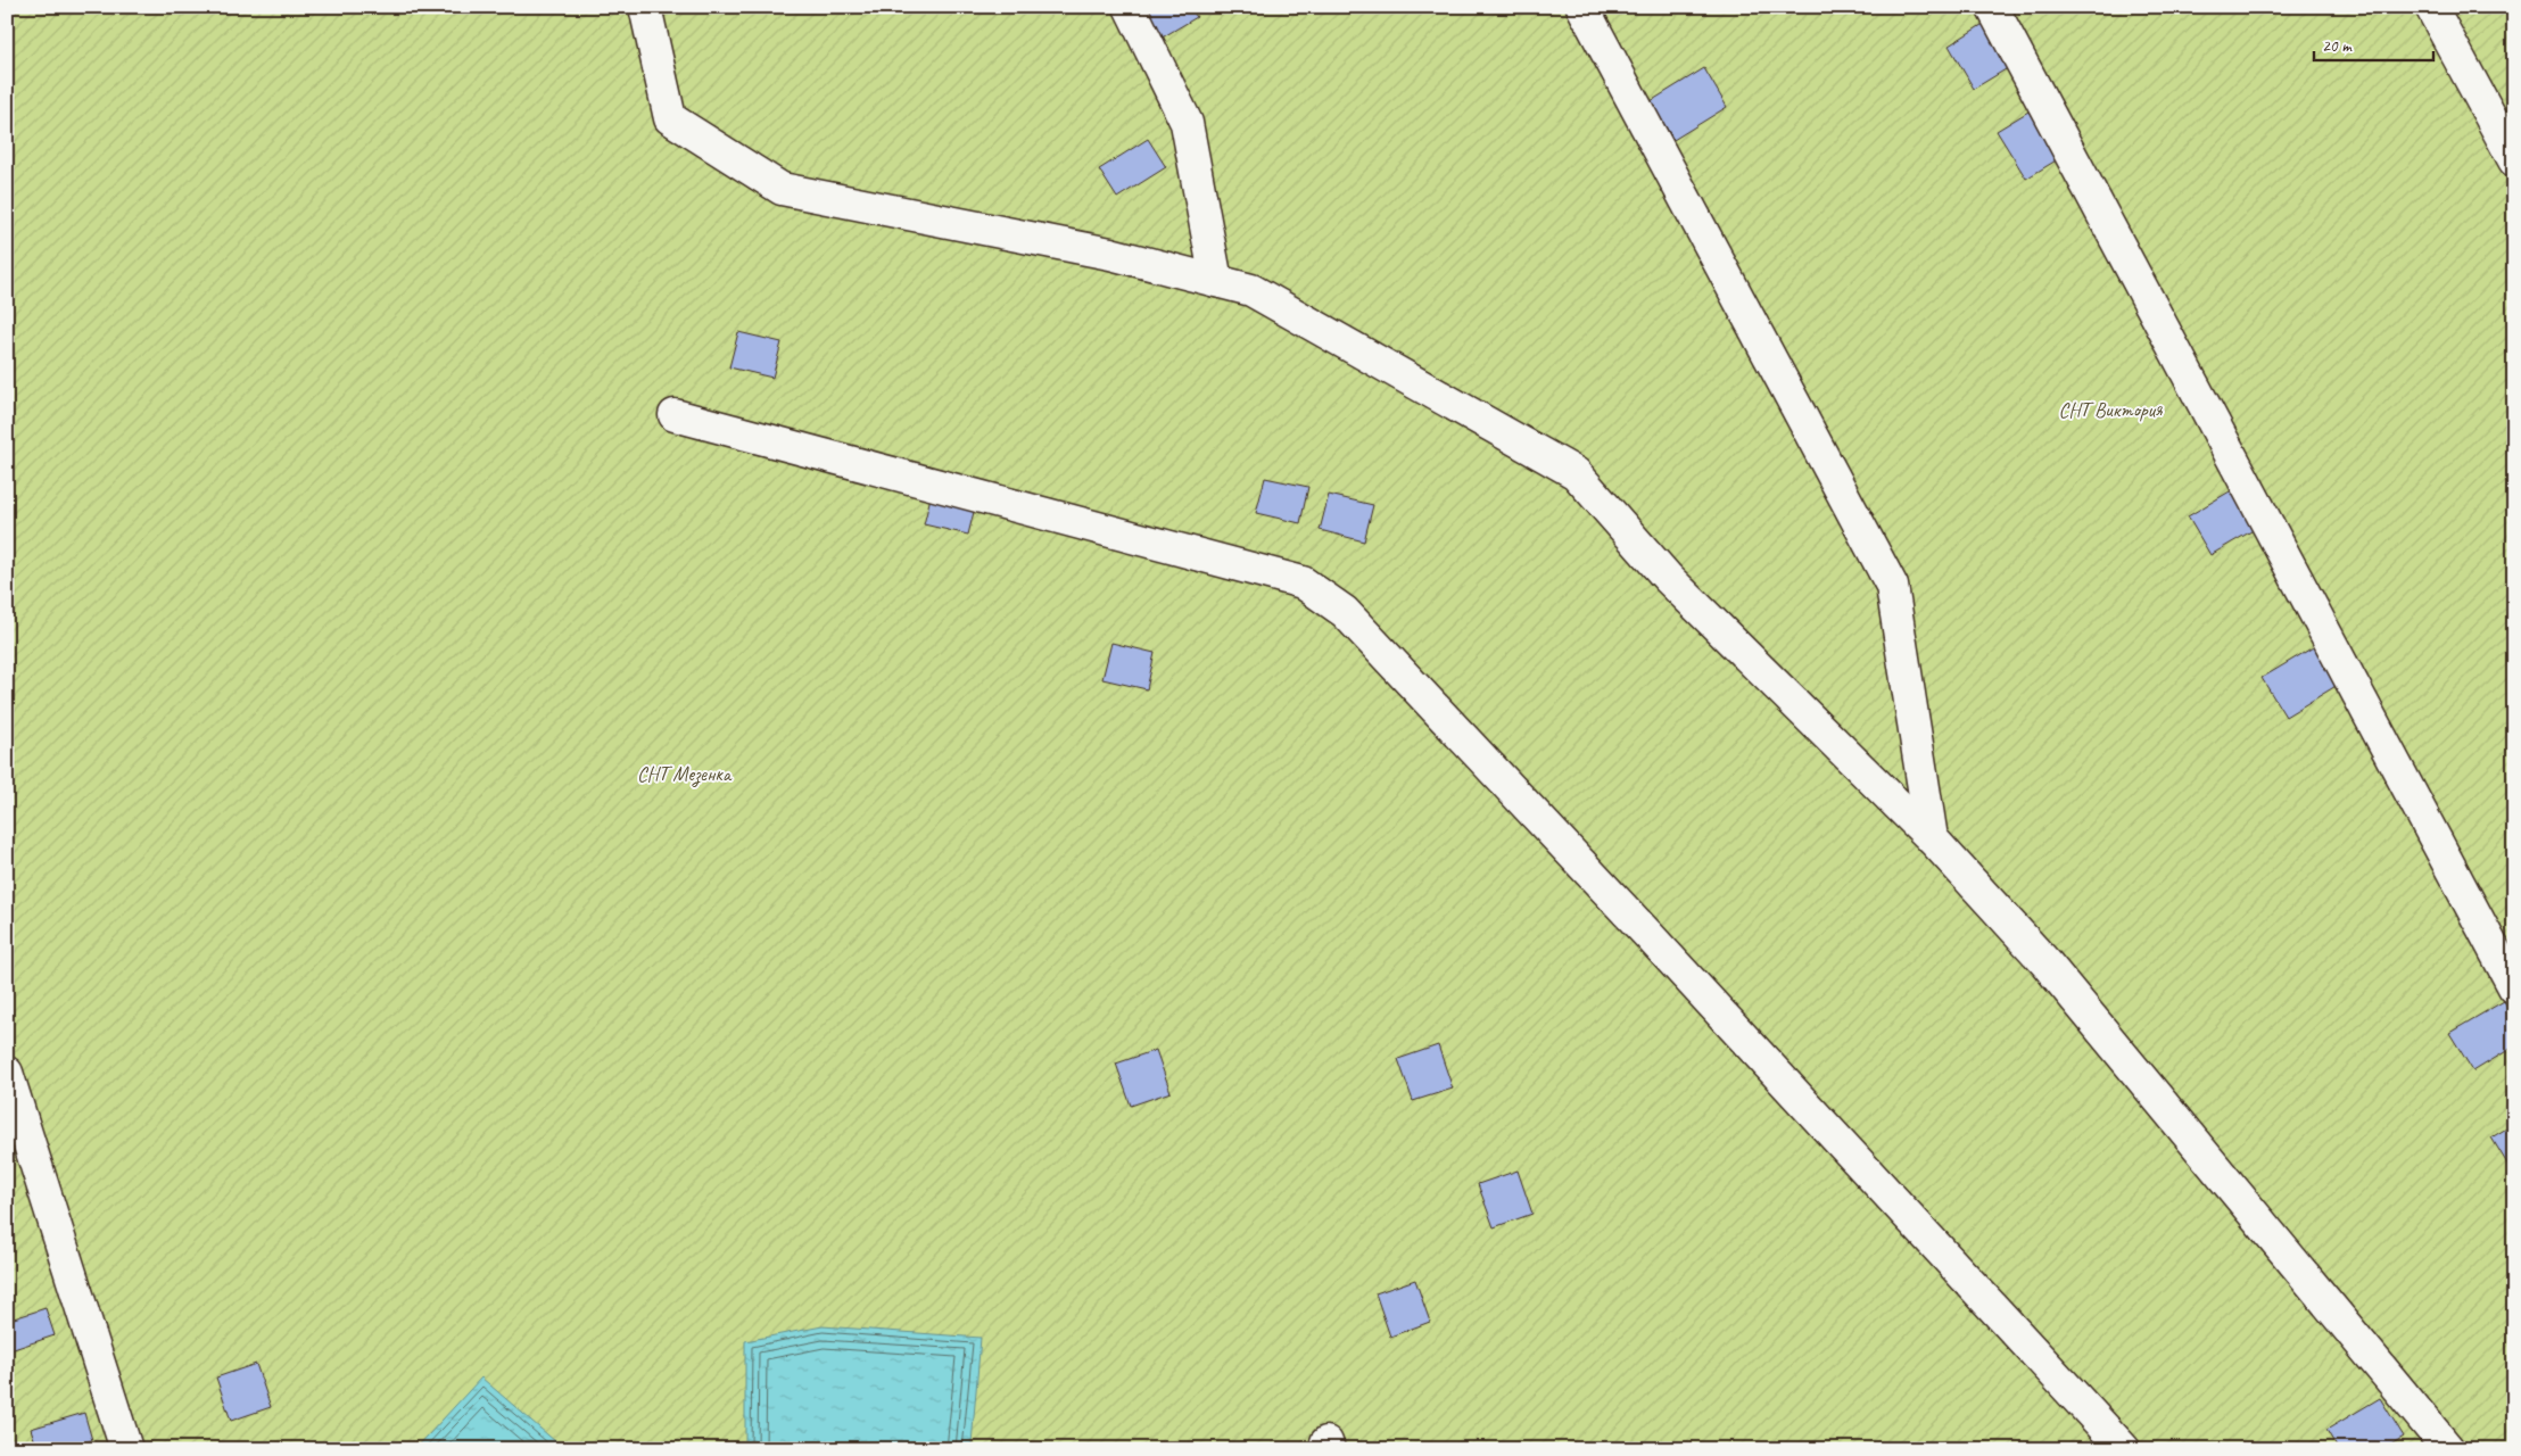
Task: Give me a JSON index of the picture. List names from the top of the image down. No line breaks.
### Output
{"parks":["СНТ Виктория","СНТ Мезенка"],"scale_bar":"20 m"}
